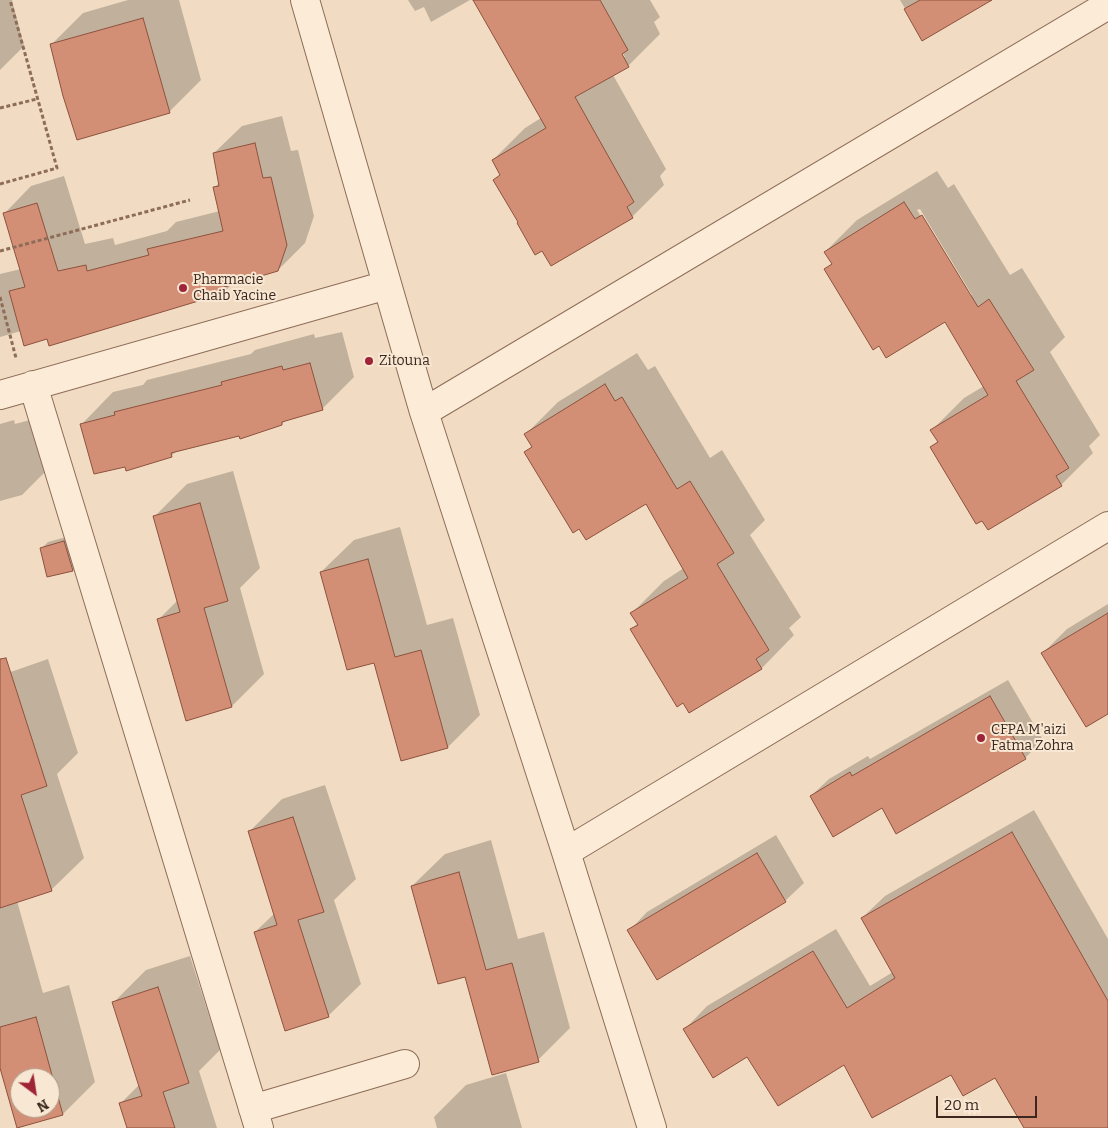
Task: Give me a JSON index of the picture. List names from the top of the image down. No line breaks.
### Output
{"places":["Pharmacie Chaib Yacine","Zitouna","CFPA M'aizi Fatma Zohra"],"scale_bar":"20 m","north":"bottom right"}
